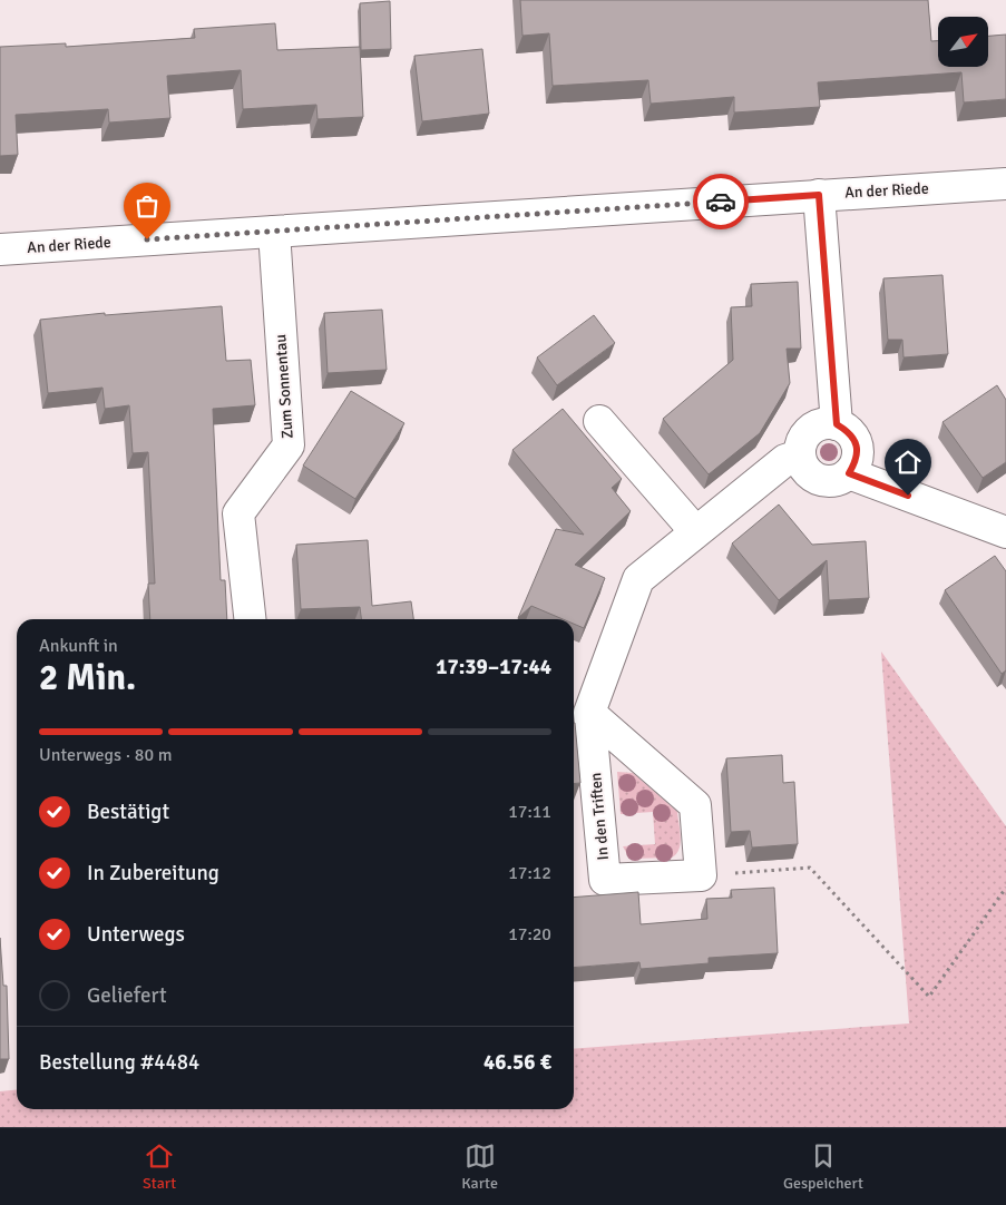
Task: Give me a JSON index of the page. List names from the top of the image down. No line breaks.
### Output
{"streets":{"street":["An der Riede","Zum Sonnentau","In den Triften"]},"crossings":[["An der Riede","Zum Sonnentau"]],"north":"top right","page":{"heading":["2 Min.","Ankunft in","17:39–17:44"],"panel":["Bestellung #4484","46.56 €"],"bar":"Unterwegs · 80 m","list":[["Bestätigt","17:11"],["In Zubereitung","17:12"],["Unterwegs","17:20"],"Geliefert"],"tabs":["Start","Karte","Gespeichert"]}}
